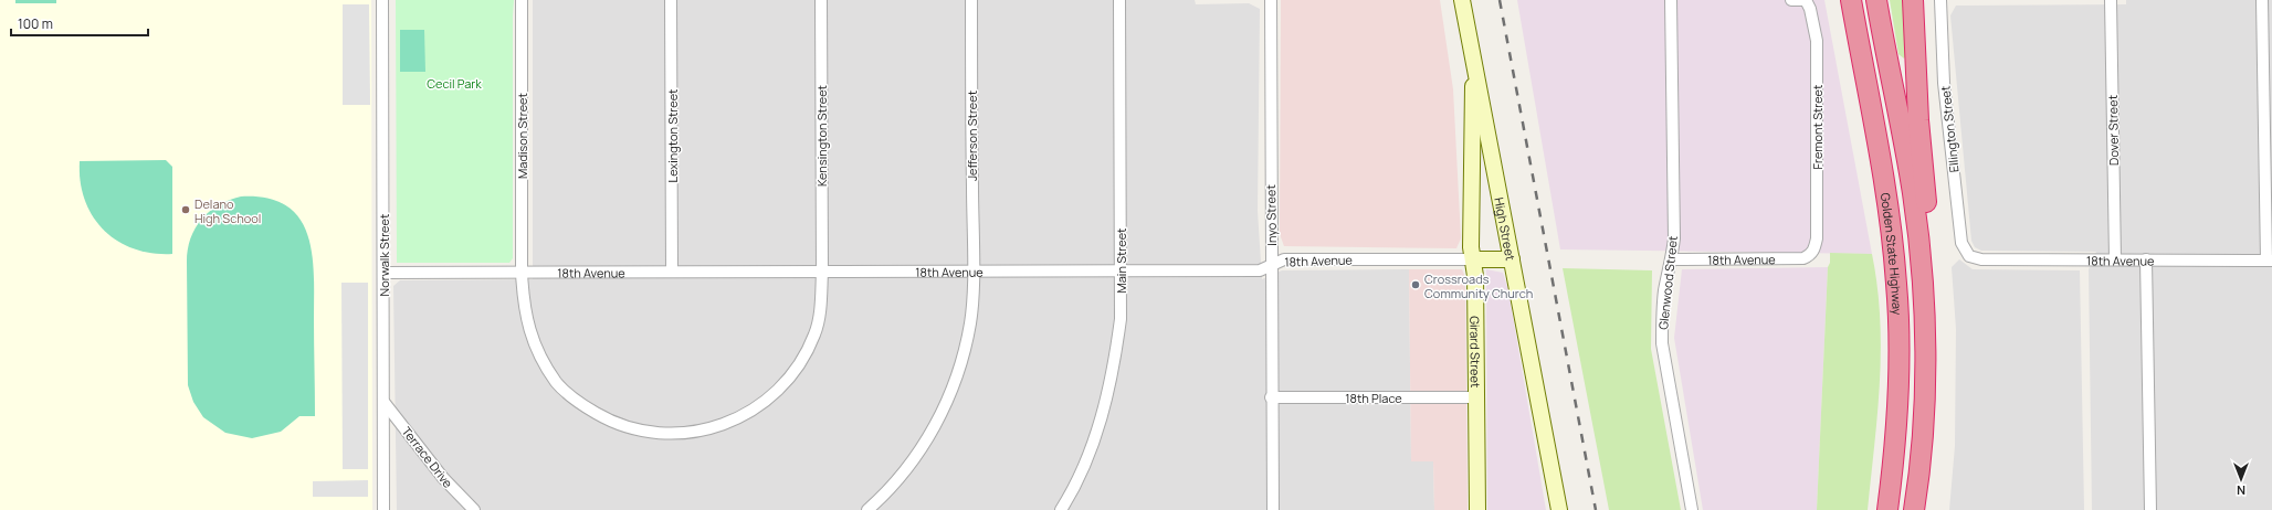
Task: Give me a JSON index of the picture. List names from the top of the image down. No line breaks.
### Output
{"streets":{"highway":["Golden State Highway"],"main road":["High Street","18th Avenue","Girard Street"],"street":["Fremont Street","Ellington Street","Dover Street","Madison Street","Lexington Street","Kensington Street","Jefferson Street","Inyo Street","Norwalk Street","Main Street","Glenwood Street","18th Place","Terrace Drive"]},"crossings":[["Fremont Street","18th Avenue"],["Ellington Street","18th Avenue"],["Dover Street","18th Avenue"],["Madison Street","Kensington Street"],["Madison Street","18th Avenue"],["Lexington Street","18th Avenue"],["Kensington Street","18th Avenue"],["Jefferson Street","18th Avenue"],["Inyo Street","18th Avenue"],["Inyo Street","18th Place"],["High Street","18th Avenue"],["High Street","Girard Street"],["Norwalk Street","18th Avenue"],["Norwalk Street","Terrace Drive"],["18th Avenue","Main Street"],["18th Avenue","Glenwood Street"],["18th Avenue","Girard Street"],["Girard Street","18th Place"]],"parks":["Cecil Park"],"places":["Delano High School","Crossroads Community Church"],"scale_bar":"100 m","north":"bottom"}
